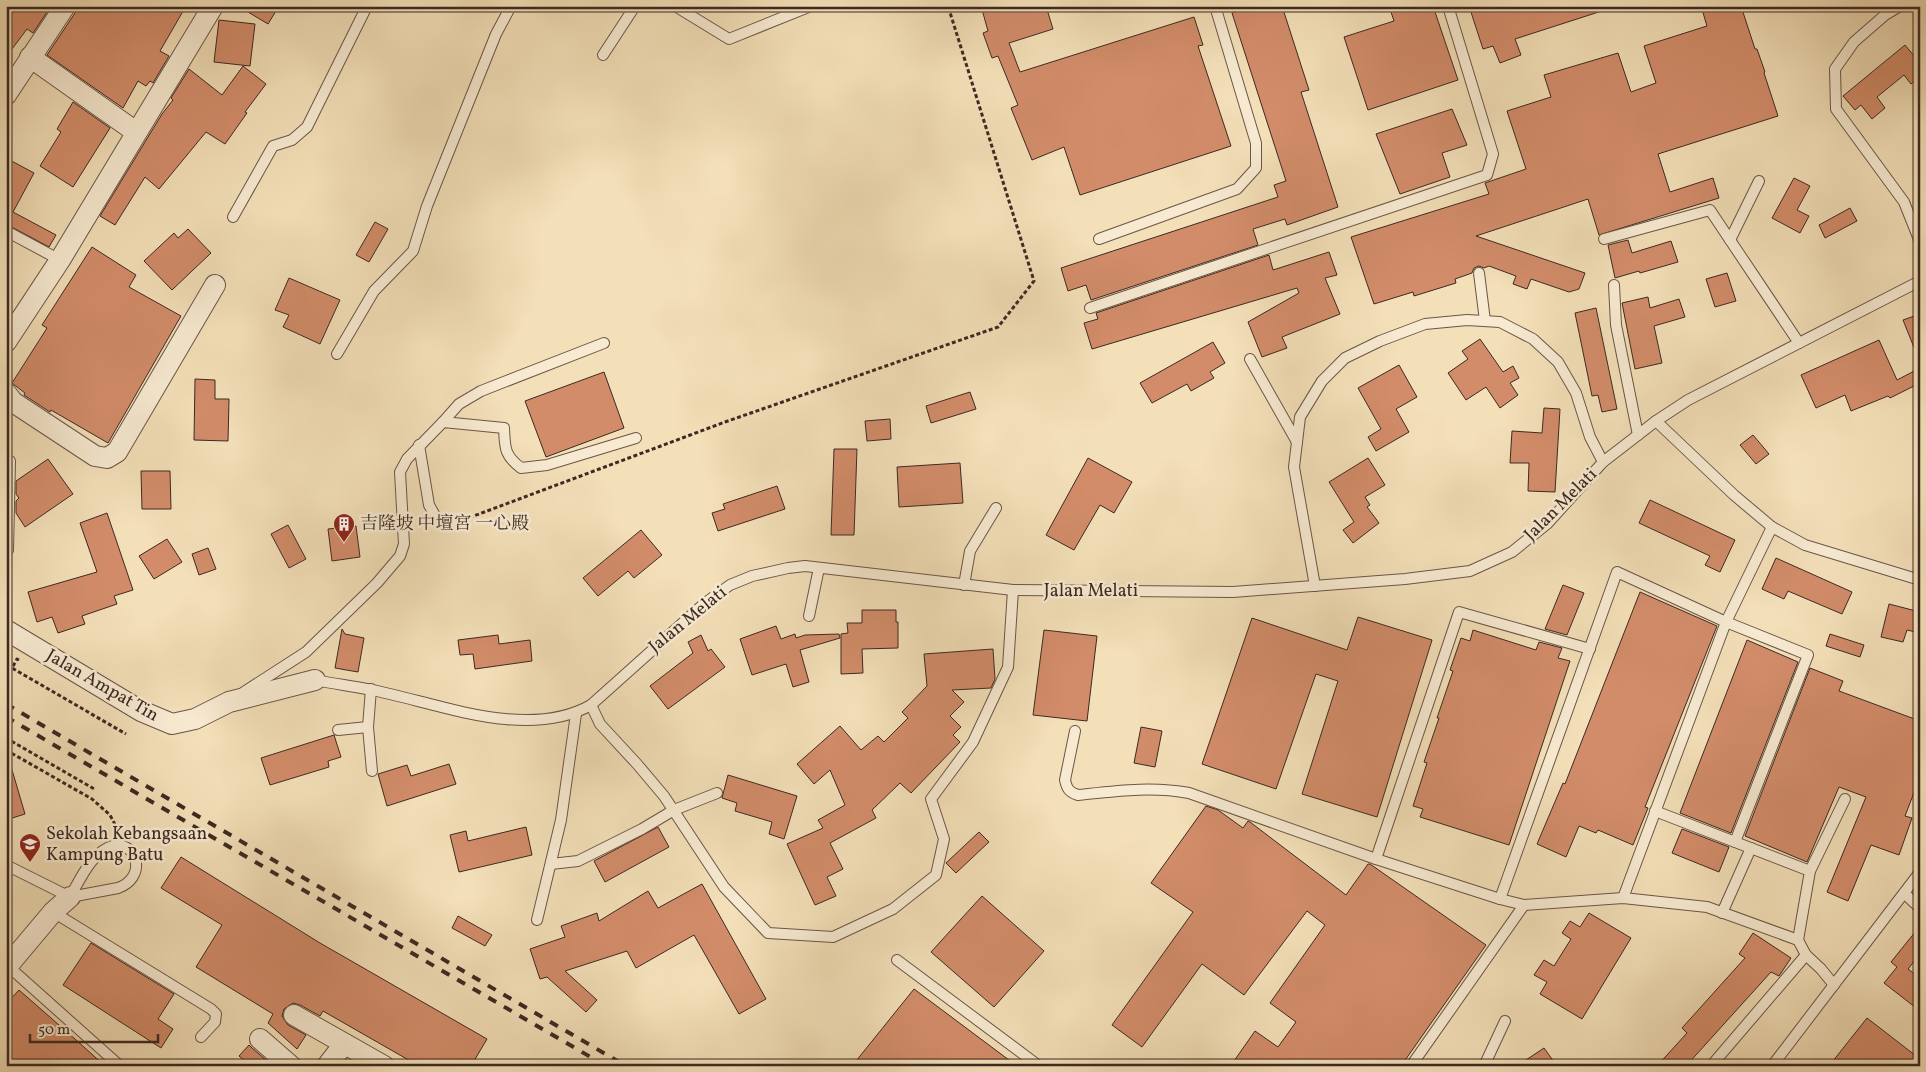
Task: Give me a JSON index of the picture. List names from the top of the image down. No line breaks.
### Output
{"streets":{"street":["Jalan Melati","Jalan Ampat Tin"]},"crossings":[["Jalan Melati","Jalan Ampat Tin"]],"places":{"building":["吉隆坡 中壇宮 一心殿"],"school or university":["Sekolah Kebangsaan Kampung Batu"]},"scale_bar":"50 m"}
